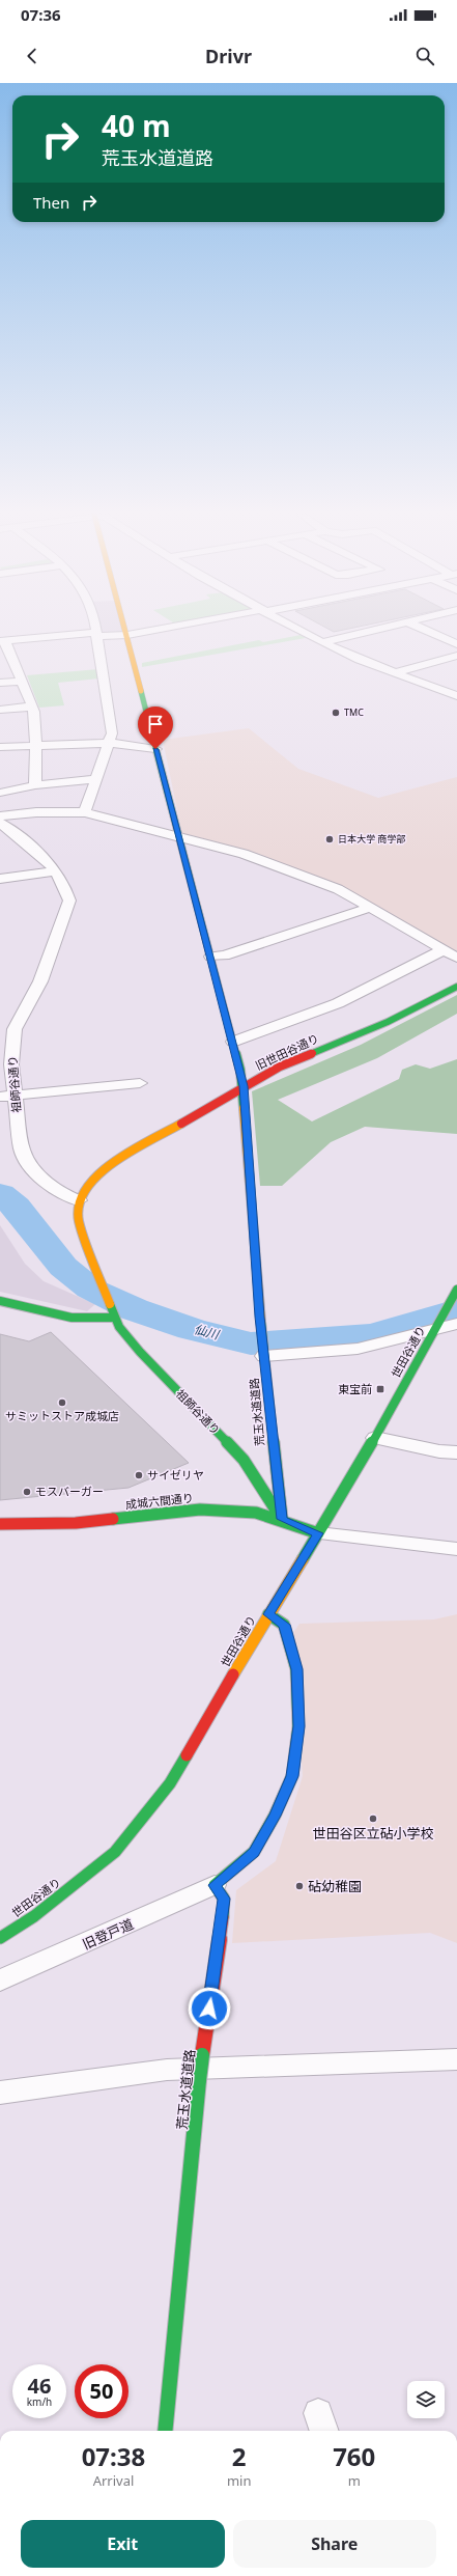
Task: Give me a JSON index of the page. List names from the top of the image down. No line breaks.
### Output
{"streets":{"main road":["旧世田谷通り","祖師谷通り","世田谷通り","荒玉水道道路","成城六間通り"],"street":["旧登戸道"]},"crossings":[["旧世田谷通り","祖師谷通り"],["旧世田谷通り","荒玉水道道路"],["祖師谷通り","荒玉水道道路"],["祖師谷通り","成城六間通り"],["世田谷通り","成城六間通り"],["荒玉水道道路","成城六間通り"],["荒玉水道道路","旧登戸道"]],"water":["仙川"],"places":{"other":["TMC","日本大学 商学部","サミットストア成城店","サイゼリヤ","モスバーガー","世田谷区立砧小学校","砧幼稚園"],"transit":["東宝前"]},"page":{"status":"07:36","header":"Drivr","turn":["40 m","荒玉水道道路"],"then":"Then","speed":"46 km/h","limit":"50","eta":["07:38","Arrival","2","min","760","m"],"buttons":["Exit","Share"]}}
